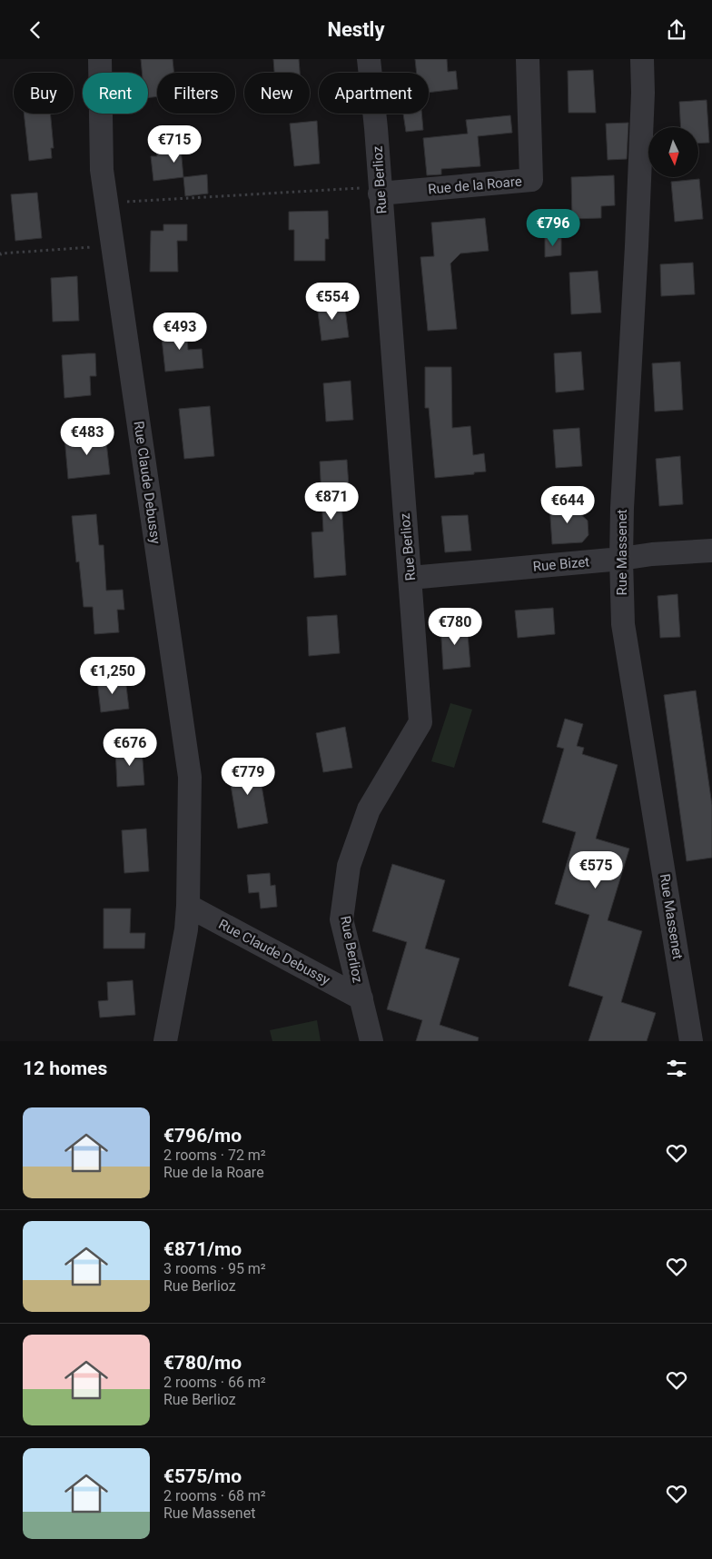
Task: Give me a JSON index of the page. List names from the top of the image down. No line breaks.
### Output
{"streets":{"street":["Rue Berlioz","Rue de la Roare","Rue Claude Debussy","Rue Massenet","Rue Bizet"]},"crossings":[["Rue Berlioz","Rue de la Roare"],["Rue Berlioz","Rue Claude Debussy"],["Rue Berlioz","Rue Bizet"],["Rue Massenet","Rue Bizet"]],"north":"bottom","page":{"header":"Nestly","chip":["Buy","Rent","Filters","New","Apartment"],"price":["€715","€796","€554","€493","€483","€871","€644","€780","€1,250","€676","€779","€575"],"heading":"12 homes","list":[{"name":"€796/mo","note":"2 rooms · 72 m² · Rue de la Roare"},{"name":"€871/mo","note":"3 rooms · 95 m² · Rue Berlioz"},{"name":"€780/mo","note":"2 rooms · 66 m² · Rue Berlioz"},{"name":"€575/mo","note":"2 rooms · 68 m² · Rue Massenet"}]}}
